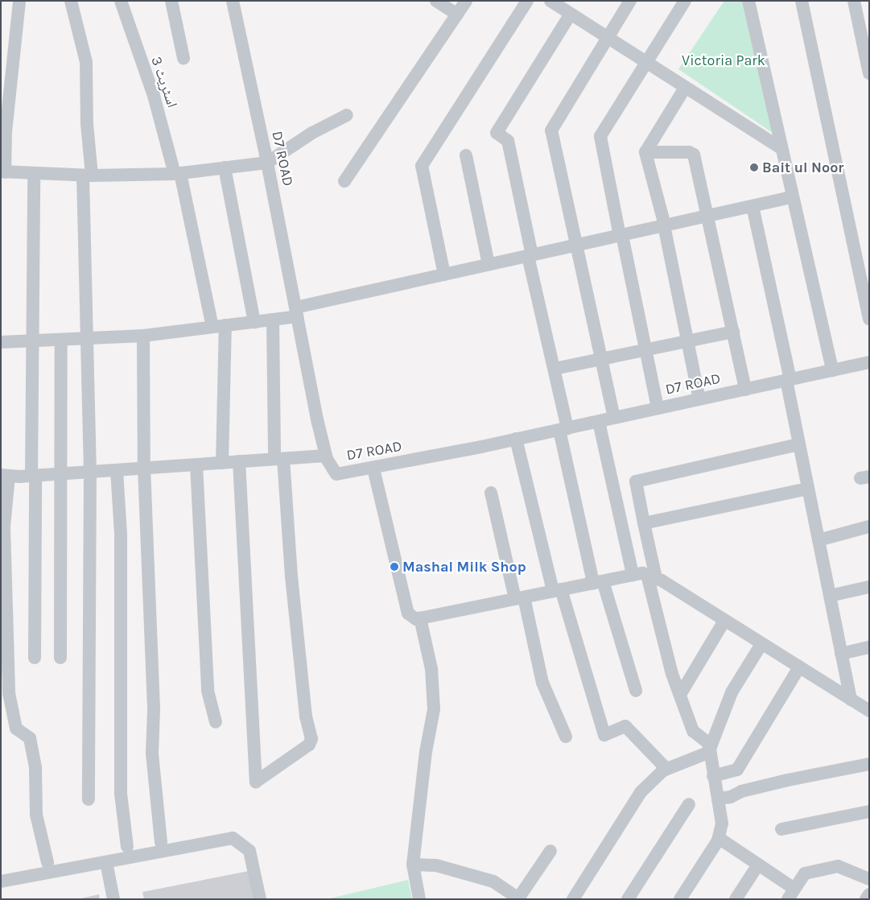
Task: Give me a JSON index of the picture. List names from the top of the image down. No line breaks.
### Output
{"streets":{"street":["اسٹریٹ 3","D7 ROAD"]},"parks":["Victoria Park"],"places":["Bait ul Noor","Mashal Milk Shop"]}
